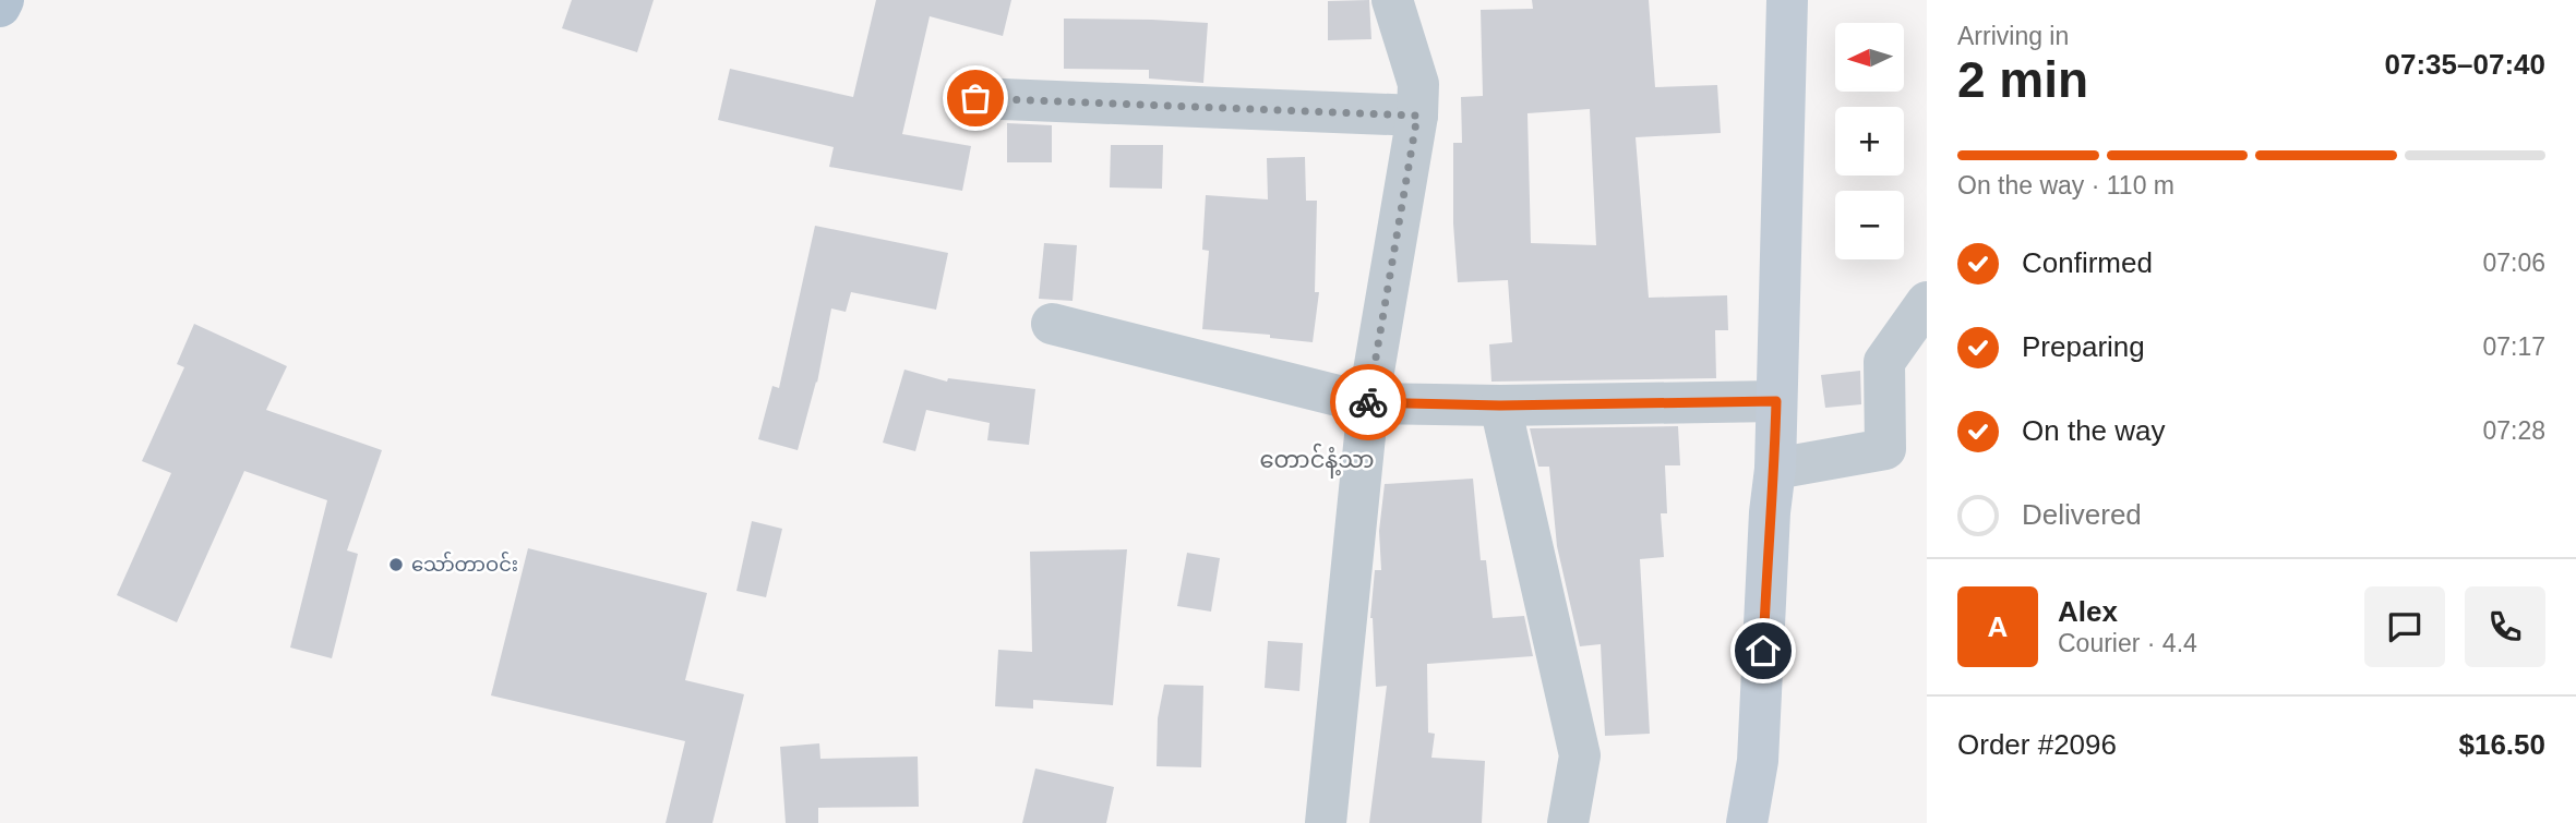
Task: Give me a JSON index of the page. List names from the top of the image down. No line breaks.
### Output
{"districts":["တောင်နံ့သာ"],"places":["သော်တာဝင်း"],"north":"left","page":{"heading":["2 min","Arriving in","07:35–07:40"],"panel":["Alex","Courier · 4.4","Order #2096","$16.50"],"map_buttons":["+","−"],"bar":"On the way · 110 m","list":[["Confirmed","07:06"],["Preparing","07:17"],["On the way","07:28"],"Delivered"],"round":"A"}}
